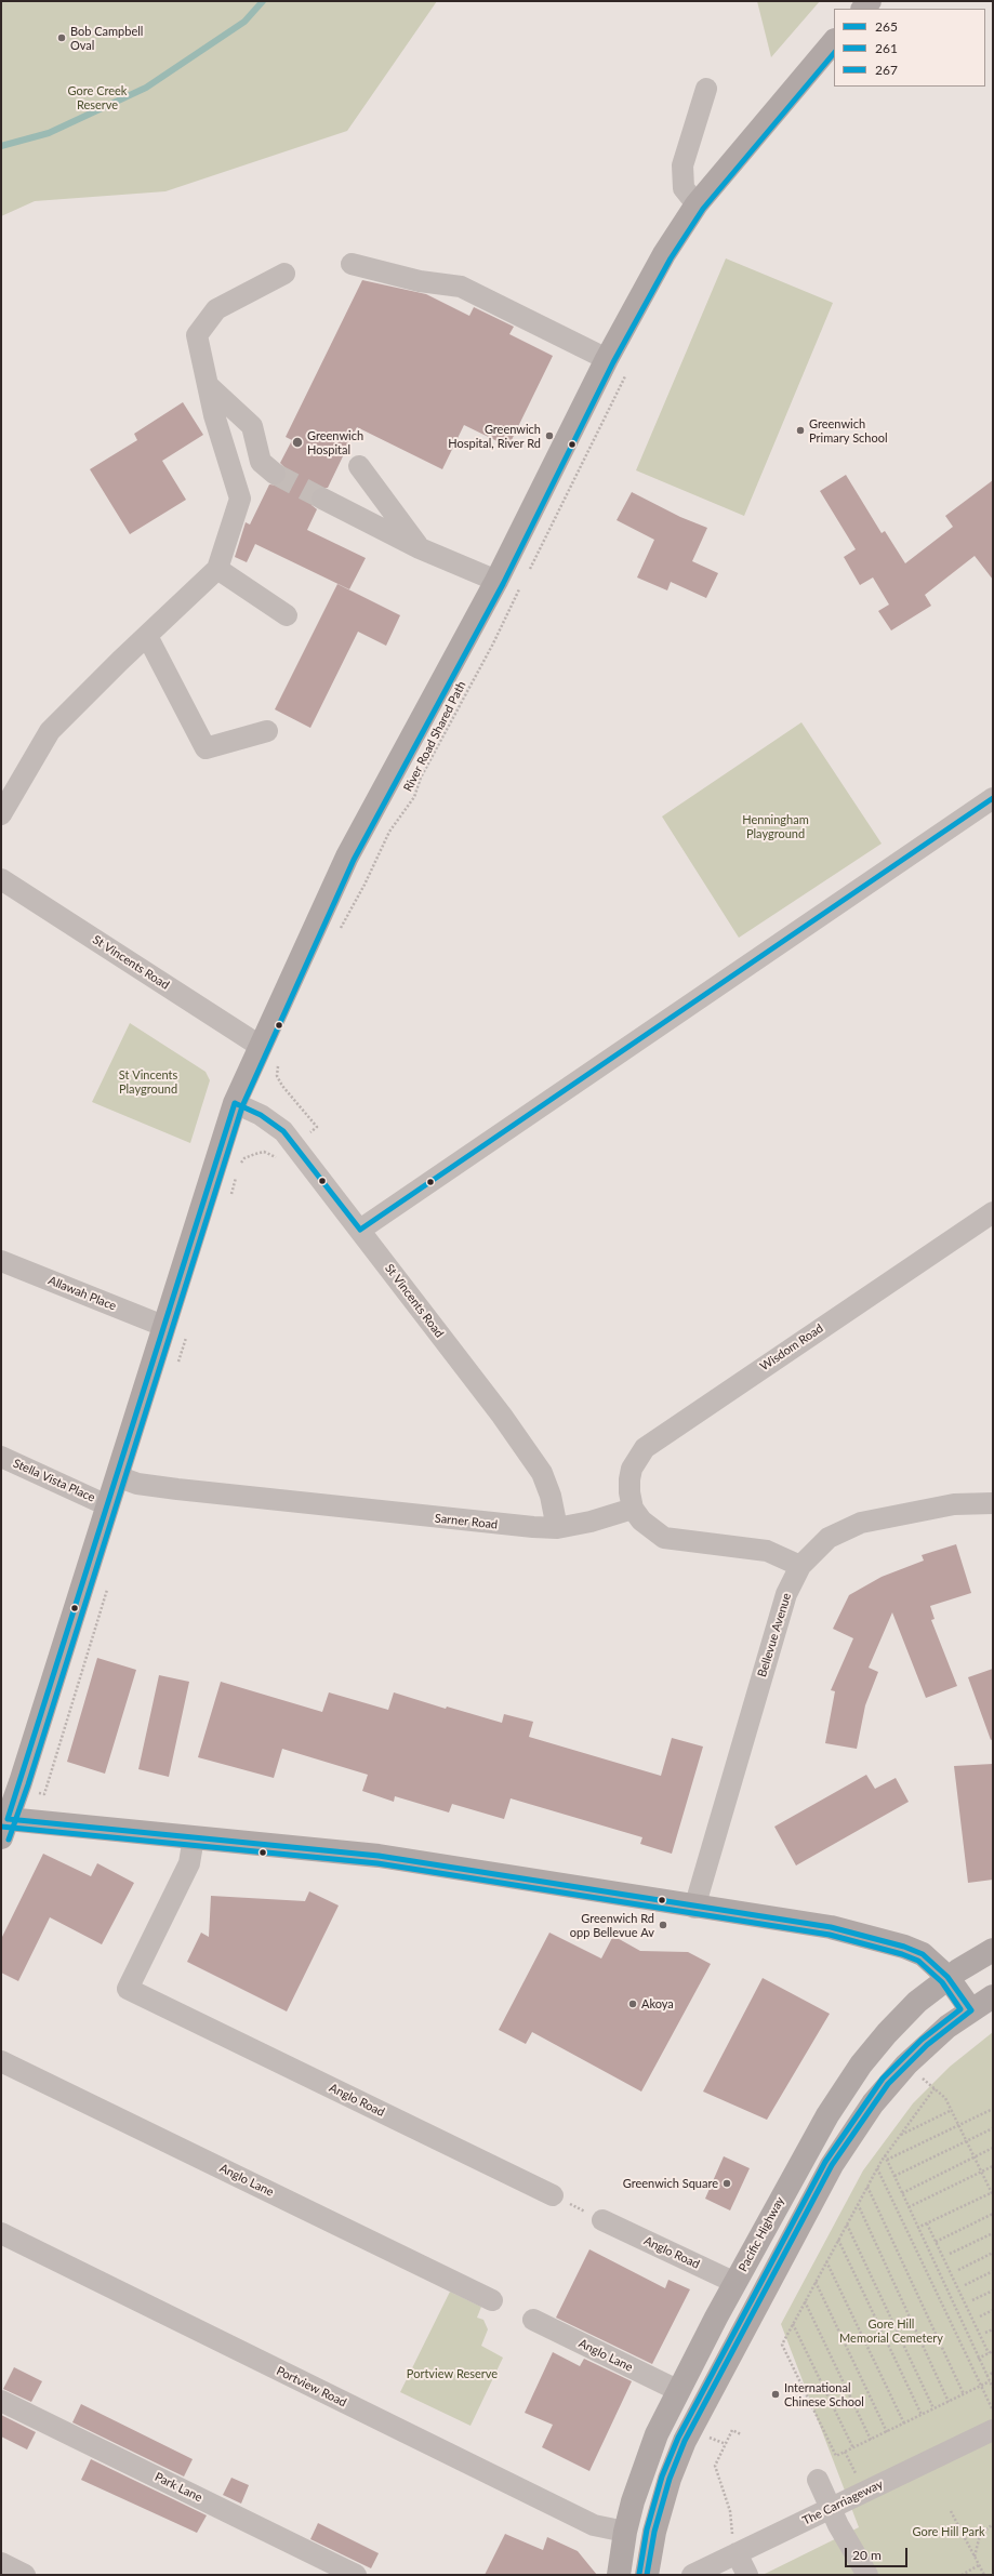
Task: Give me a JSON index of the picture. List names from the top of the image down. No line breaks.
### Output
{"streets":{"main road":["Pacific Highway"],"street":["St Vincents Road","Allawah Place","Wisdom Road","Stella Vista Place","Sarner Road","Bellevue Avenue","Anglo Road","Anglo Lane","Portview Road","Park Lane","The Carriageway"],"path":["River Road Shared Path"]},"crossings":[["St Vincents Road","Sarner Road"],["Wisdom Road","Sarner Road"],["Anglo Road","Pacific Highway"],["Anglo Lane","Pacific Highway"],["Pacific Highway","Portview Road"]],"parks":["Gore Creek Reserve","Henningham Playground","St Vincents Playground","Gore Hill Memorial Cemetery","Portview Reserve","Gore Hill Park"],"places":["Bob Campbell Oval","Greenwich Primary School","Greenwich Hospital, River Rd","Greenwich Hospital","Greenwich Rd opp Bellevue Av","Akoya","Greenwich Square","International Chinese School"],"lines":["transit line 261","transit line 265","transit line 267"],"legend":["265","261","267"],"scale_bar":"20 m"}
